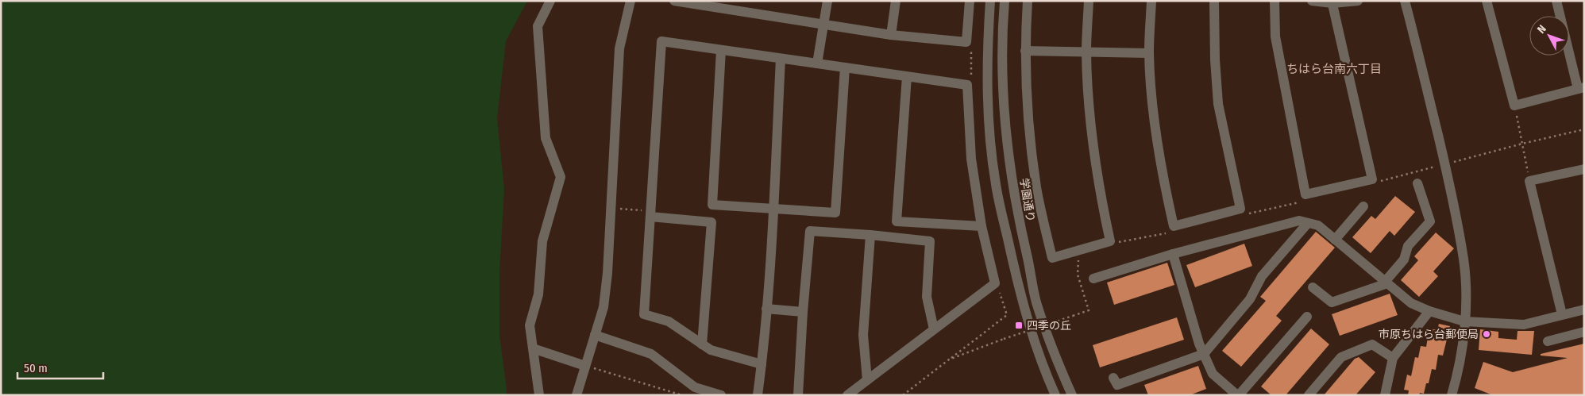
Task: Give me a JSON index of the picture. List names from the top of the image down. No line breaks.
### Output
{"streets":{"street":["学園通り"]},"districts":["ちはら台南六丁目"],"places":{"transit":["四季の丘"],"other":["市原ちはら台郵便局"]},"scale_bar":"50 m","north":"top left"}
